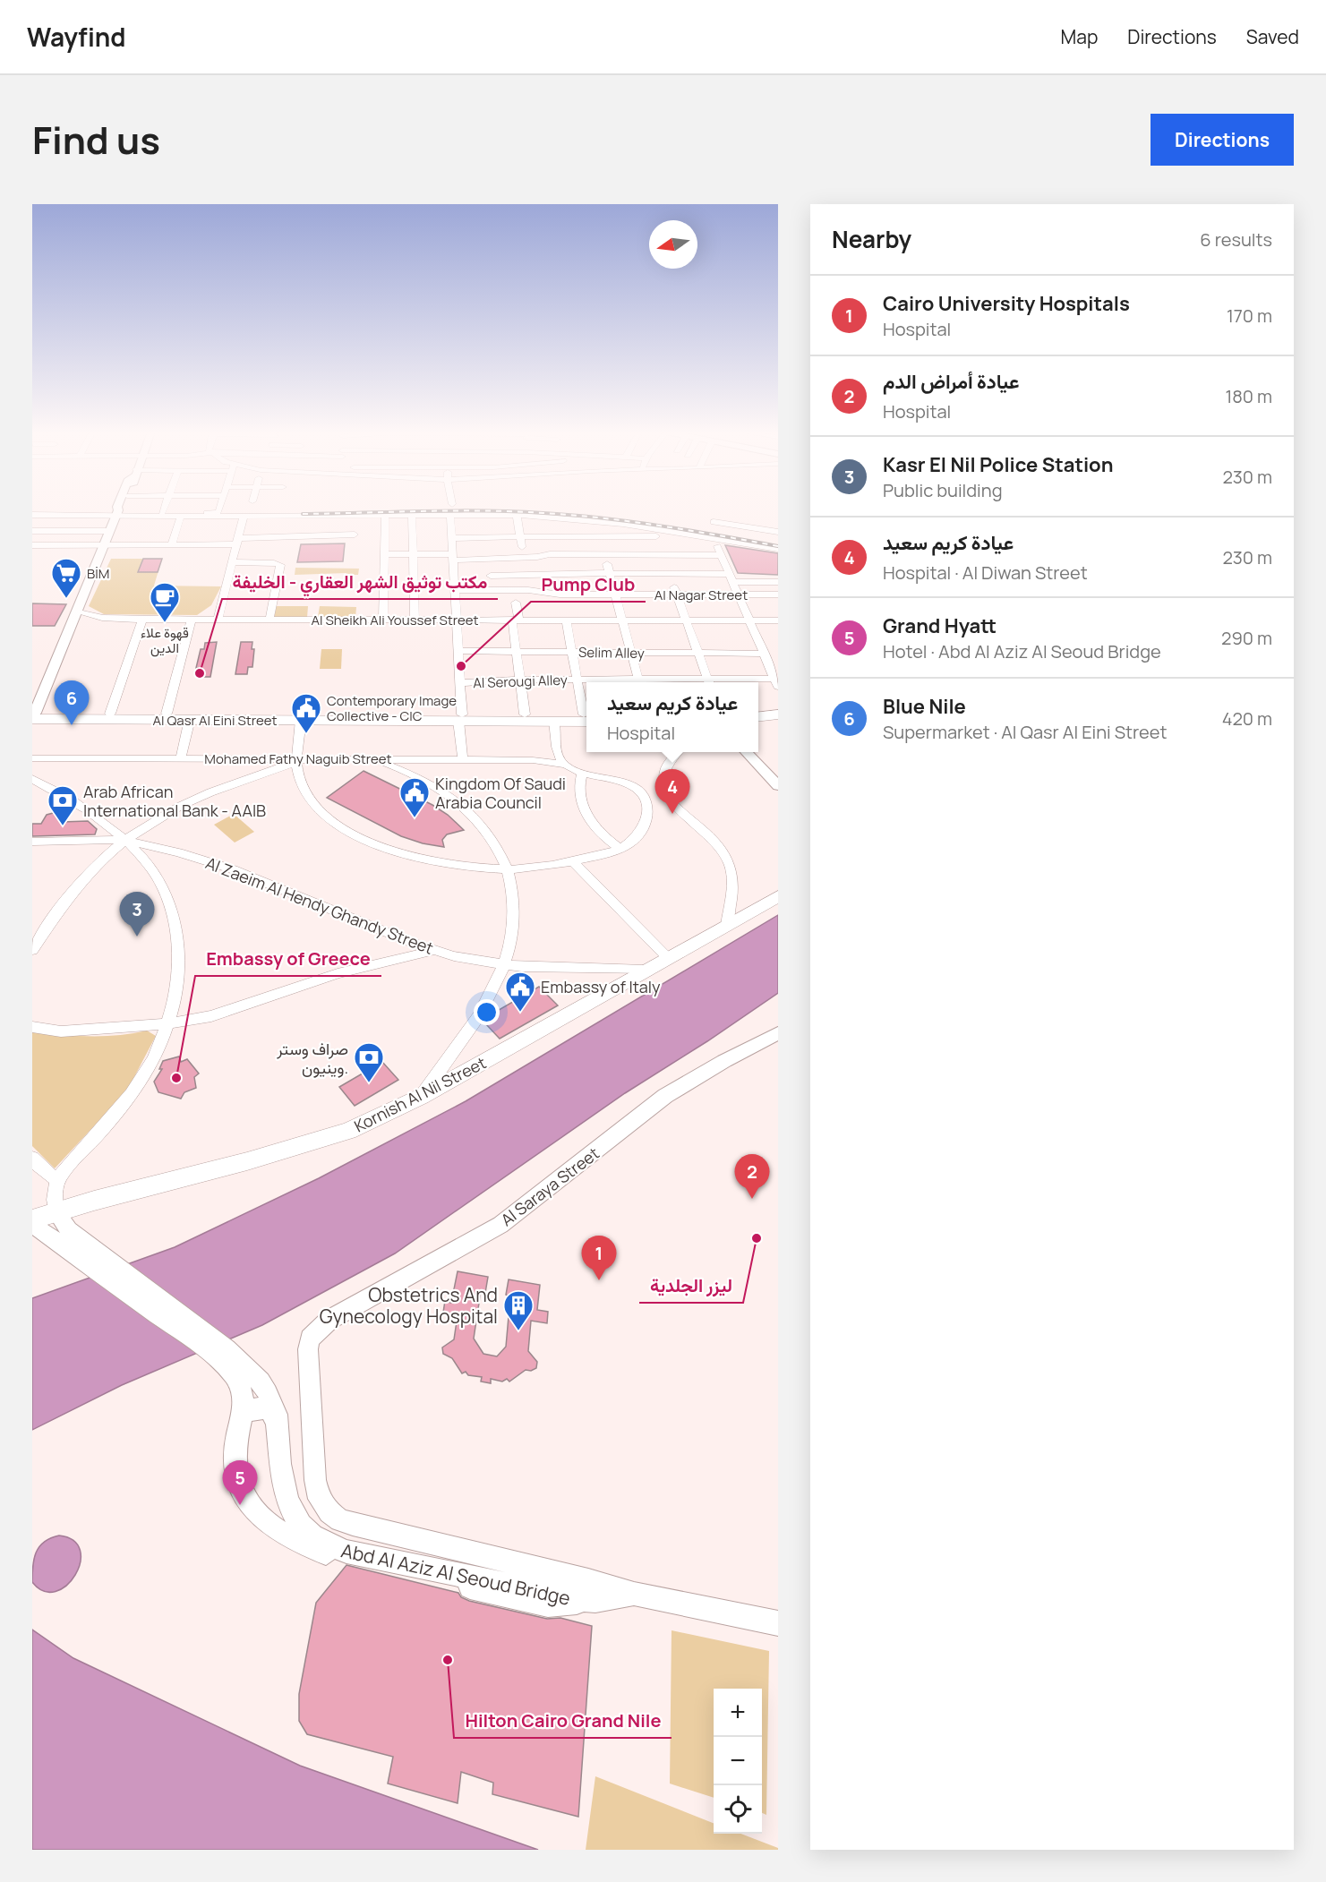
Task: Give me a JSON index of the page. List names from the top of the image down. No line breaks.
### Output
{"streets":{"highway":["Al Qasr Al Eini Street","Kornish Al Nil Street"],"main road":["Al Saraya Street","Abd Al Aziz Al Seoud Bridge"],"street":["Al Nagar Street","Al Sheikh Ali Youssef Street","Selim Alley","Al Serougi Alley","Mohamed Fathy Naguib Street","Al Zaeim Al Hendy Ghandy Street"]},"crossings":[["Al Zaeim Al Hendy Ghandy Street","Kornish Al Nil Street"],["Kornish Al Nil Street","Abd Al Aziz Al Seoud Bridge"]],"places":{"supermarket":["BİM"],"cafe":["قهوة علاء الدين"],"other":["Pump Club","مكتب توثيق الشهر العقاري - الخليفة","Embassy of Greece","ليزر الجلدية","Hilton Cairo Grand Nile"],"public building":["Contemporary Image Collective - CIC","Kingdom Of Saudi Arabia Council","Embassy of Italy"],"bank":["Arab African International Bank - AAIB","صراف وستر وينيون."],"building":["Obstetrics And Gynecology Hospital"]},"north":"left","page":{"header":"Wayfind","nav":["Map","Directions","Saved"],"title":"Find us","buttons":"Directions","heading":["Nearby","6 results"],"list":[{"mark":"1","name":"Cairo University Hospitals","note":"Hospital","value":"170 m"},{"mark":"2","name":"عيادة أمراض الدم","note":"Hospital","value":"180 m"},{"mark":"3","name":"Kasr El Nil Police Station","note":"Public building","value":"230 m"},{"mark":"4","name":"عيادة كريم سعيد","note":"Hospital · Al Diwan Street","value":"230 m"},{"mark":"5","name":"Grand Hyatt","note":"Hotel · Abd Al Aziz Al Seoud Bridge","value":"290 m"},{"mark":"6","name":"Blue Nile","note":"Supermarket · Al Qasr Al Eini Street","value":"420 m"}],"pins":["6","4","3","2","1","5"],"popup":["عيادة كريم سعيد","Hospital"],"map_buttons":["+","−"]}}
